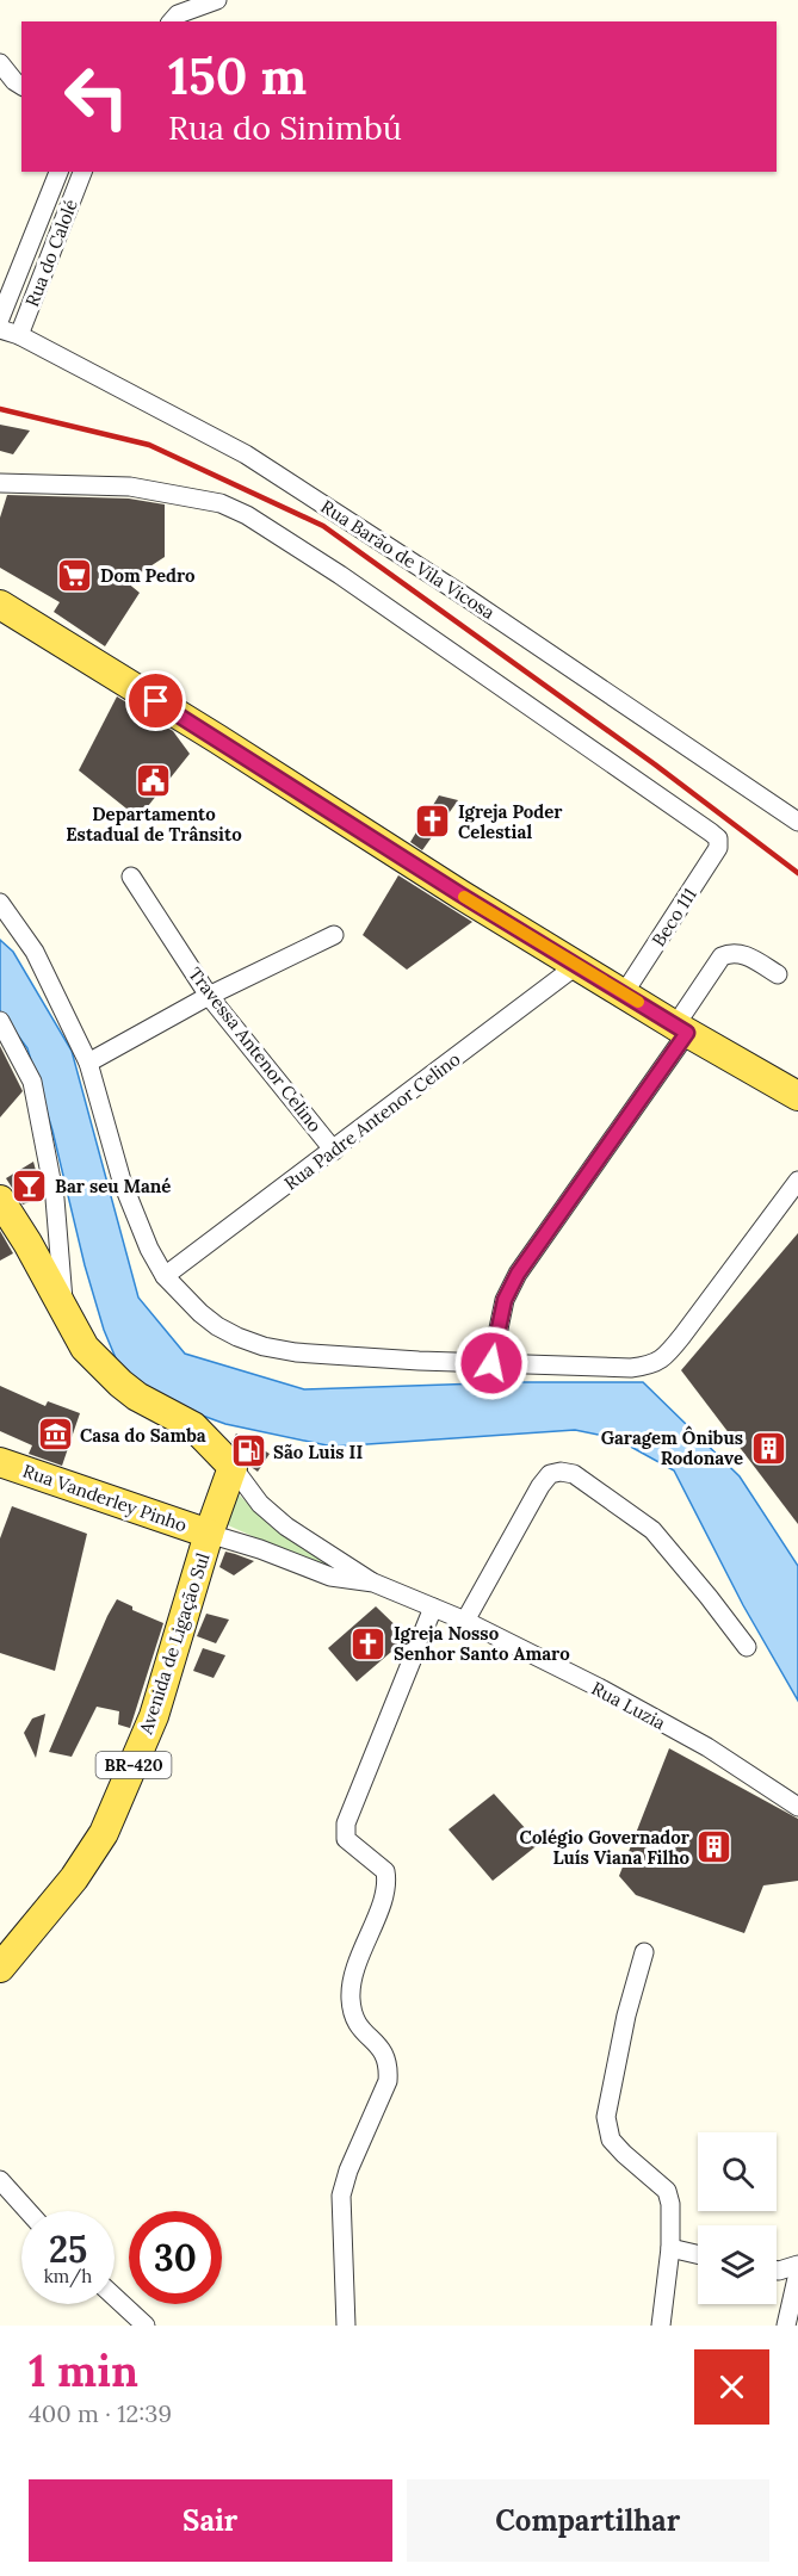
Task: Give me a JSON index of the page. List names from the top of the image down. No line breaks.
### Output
{"streets":{"main road":["Rua Vanderley Pinho","Avenida de Ligação Sul","BR-420"],"street":["Rua do Calolé","Rua Barão de Vila Vicosa","Beco 111","Travessa Antenor Celino","Rua Padre Antenor Celino","Rua Luzia"]},"crossings":[["Rua do Calolé","Rua Barão de Vila Vicosa"],["Travessa Antenor Celino","Rua Padre Antenor Celino"],["Rua Vanderley Pinho","Avenida de Ligação Sul"],["Rua Vanderley Pinho","Rua Luzia"],["Rua Vanderley Pinho","BR-420"],["Avenida de Ligação Sul","Rua Luzia"],["Avenida de Ligação Sul","BR-420"],["Rua Luzia","BR-420"]],"places":{"supermarket":["Dom Pedro"],"public building":["Departamento Estadual de Trânsito"],"church":["Igreja Poder Celestial","Igreja Nosso Senhor Santo Amaro"],"bar":["Bar seu Mané"],"museum":["Casa do Samba"],"building":["Garagem Ônibus Rodonave","Colégio Governador Luís Viana Filho"],"fuel station":["São Luis II"]},"page":{"turn":["150 m","Rua do Sinimbú"],"speed":"25 km/h","limit":"30","heading":["1 min","400 m · 12:39"],"buttons":["Sair","Compartilhar"]}}
